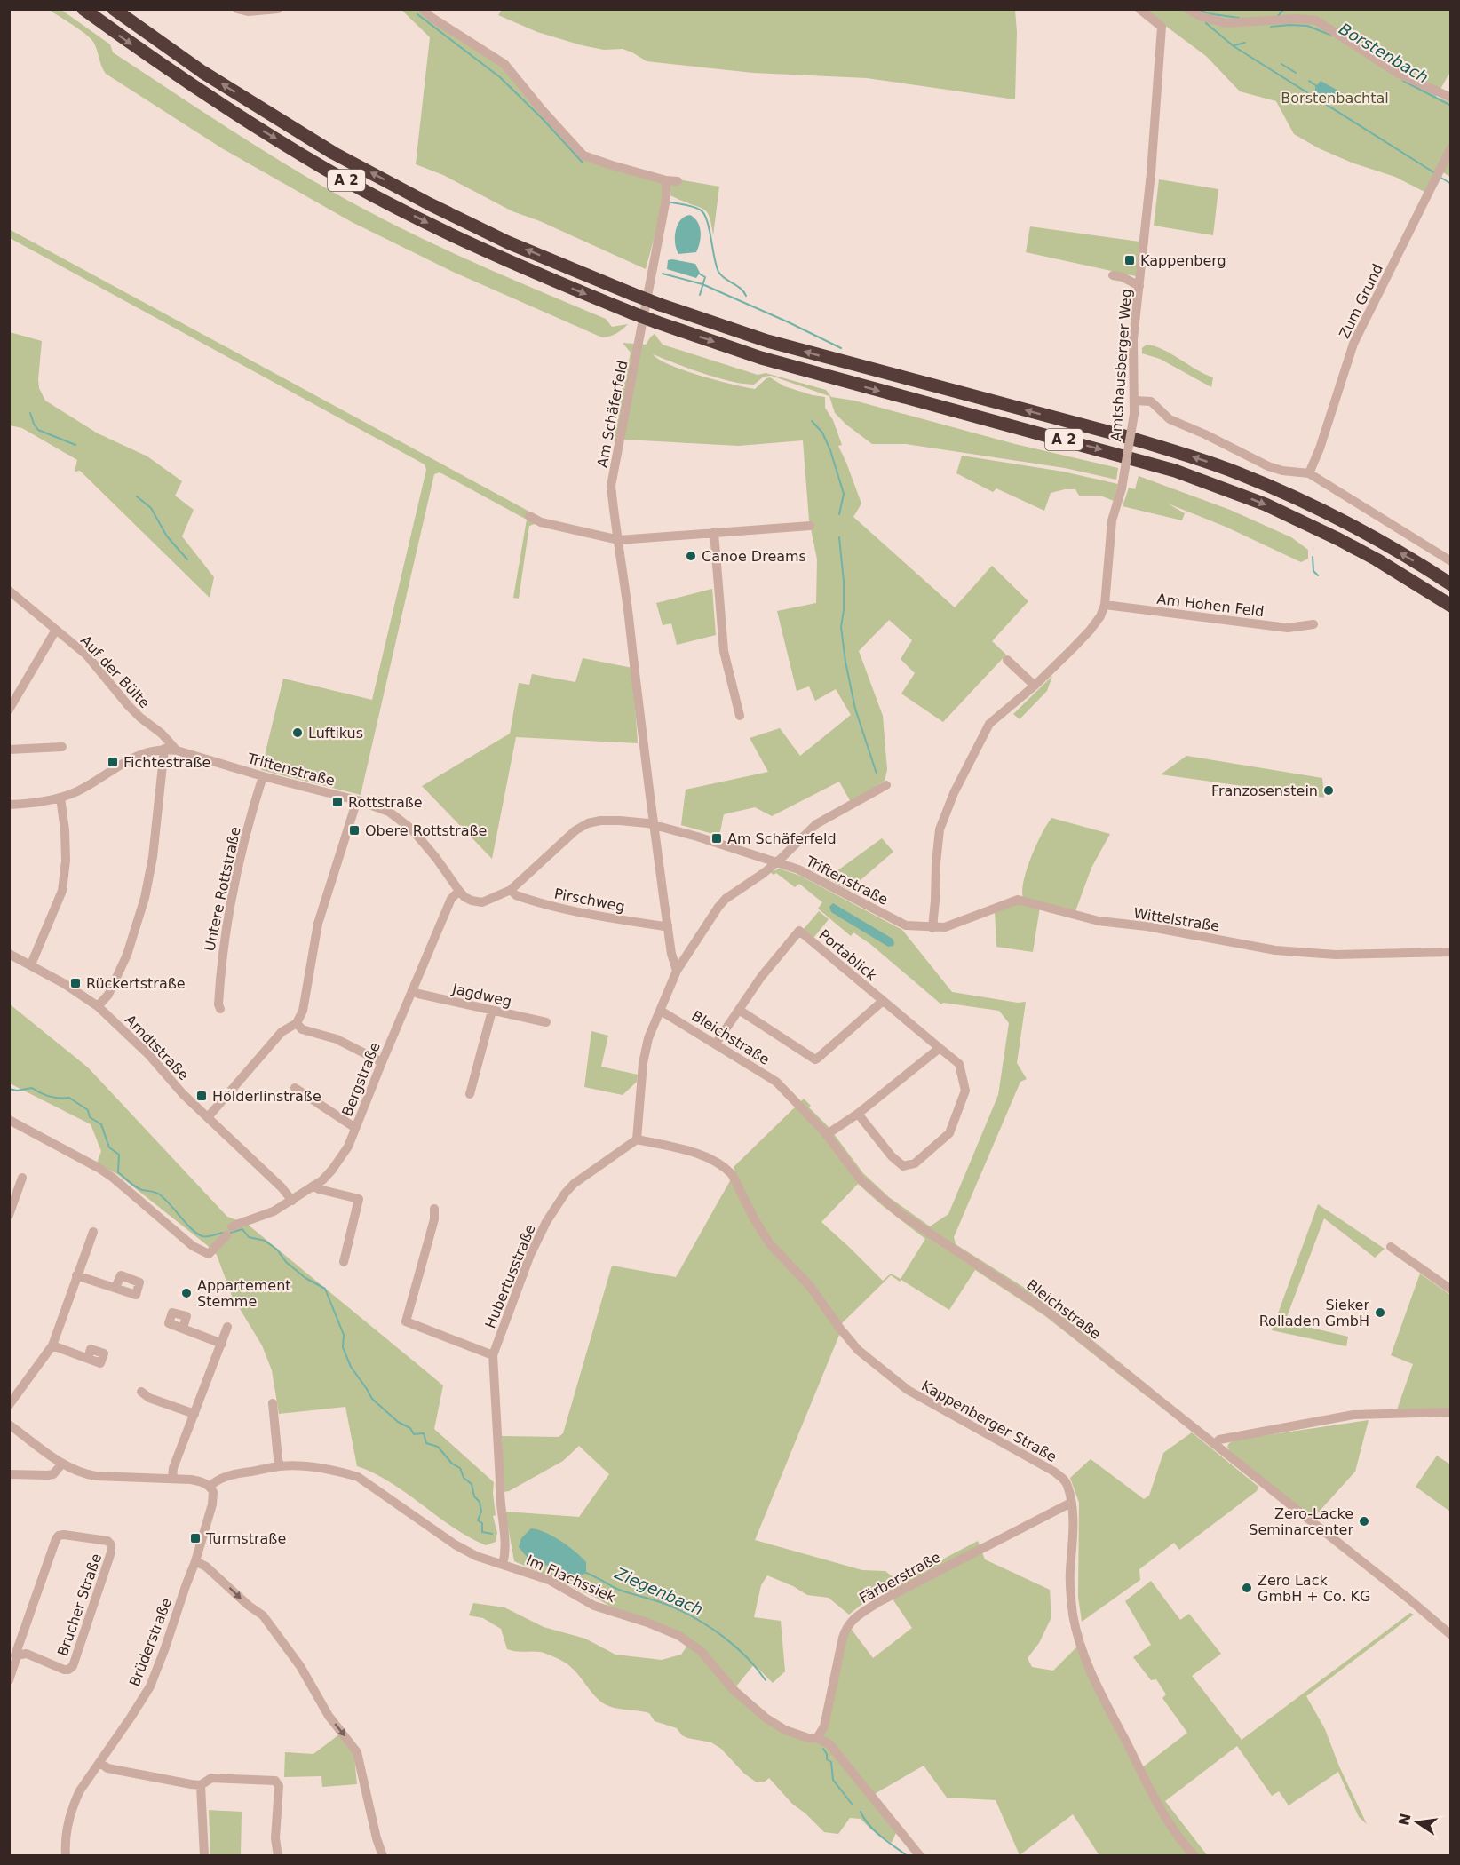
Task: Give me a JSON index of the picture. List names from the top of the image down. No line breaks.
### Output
{"streets":{"highway":["A 2"],"street":["Zum Grund","Amtshausberger Weg","Am Schäferfeld","Am Hohen Feld","Auf der Bülte","Triftenstraße","Untere Rottstraße","Pirschweg","Wittelstraße","Portablick","Jagdweg","Bleichstraße","Arndtstraße","Bergstraße","Hubertusstraße","Kappenberger Straße","Färberstraße","Im Flachssiek","Brucher Straße","Brüderstraße"]},"crossings":[["Amtshausberger Weg","Am Hohen Feld"],["Amtshausberger Weg","Wittelstraße"],["Am Schäferfeld","Triftenstraße"],["Am Schäferfeld","Pirschweg"],["Auf der Bülte","Triftenstraße"],["Triftenstraße","Untere Rottstraße"],["Triftenstraße","Pirschweg"],["Triftenstraße","Wittelstraße"],["Triftenstraße","Bergstraße"],["Portablick","Bleichstraße"],["Jagdweg","Bergstraße"],["Arndtstraße","Bergstraße"],["Hubertusstraße","Kappenberger Straße"],["Hubertusstraße","Im Flachssiek"],["Kappenberger Straße","Färberstraße"],["Färberstraße","Im Flachssiek"],["Im Flachssiek","Brüderstraße"]],"water":["Borstenbach","Ziegenbach"],"parks":["Borstenbachtal"],"places":{"transit":["Kappenberg","Fichtestraße","Rottstraße","Obere Rottstraße","Am Schäferfeld","Rückertstraße","Hölderlinstraße","Turmstraße"],"other":["Canoe Dreams","Luftikus","Franzosenstein","Appartement Stemme","Sieker Rolladen GmbH","Zero-Lacke Seminarcenter","Zero Lack GmbH + Co. KG"]},"north":"left"}
